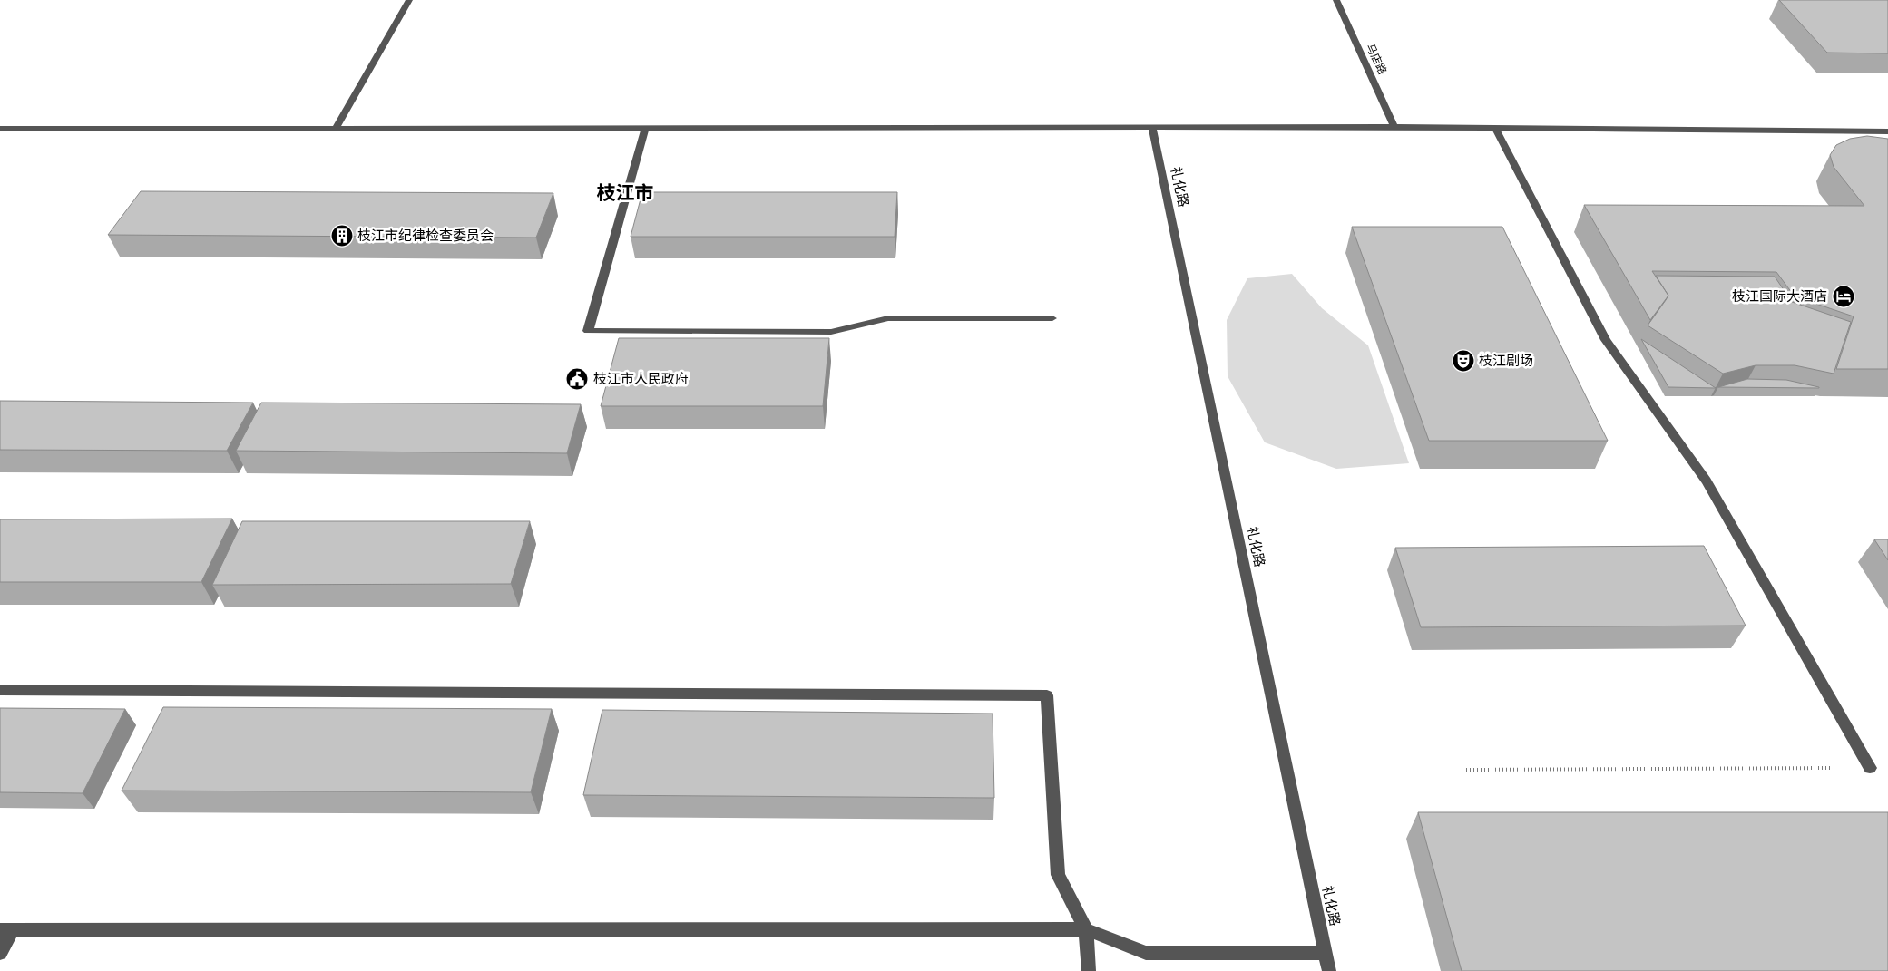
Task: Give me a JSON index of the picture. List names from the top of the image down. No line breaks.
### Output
{"streets":{"street":["马店路","礼化路"]},"districts":["枝江市"],"places":{"building":["枝江市纪律检查委员会"],"hotel":["枝江国际大酒店"],"theatre":["枝江剧场"],"public building":["枝江市人民政府"]}}
